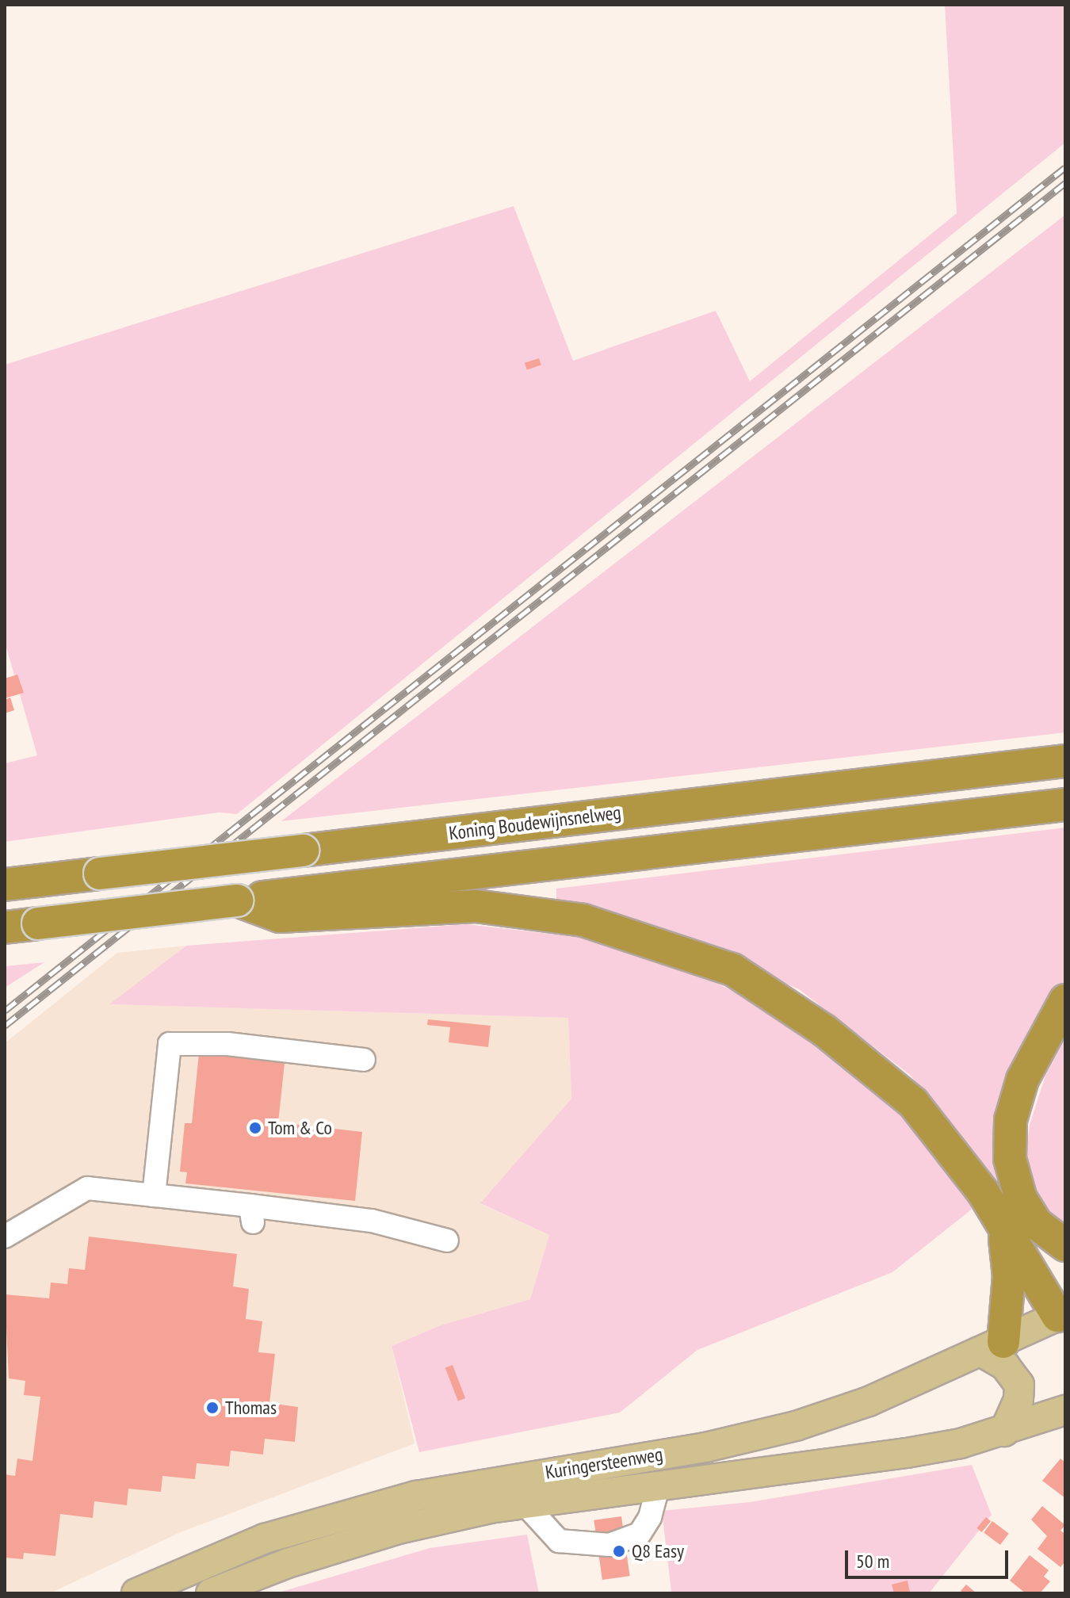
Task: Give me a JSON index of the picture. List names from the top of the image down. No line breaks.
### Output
{"streets":{"highway":["Koning Boudewijnsnelweg"],"main road":["Kuringersteenweg"]},"places":["Tom & Co","Thomas","Q8 Easy"],"scale_bar":"50 m"}
